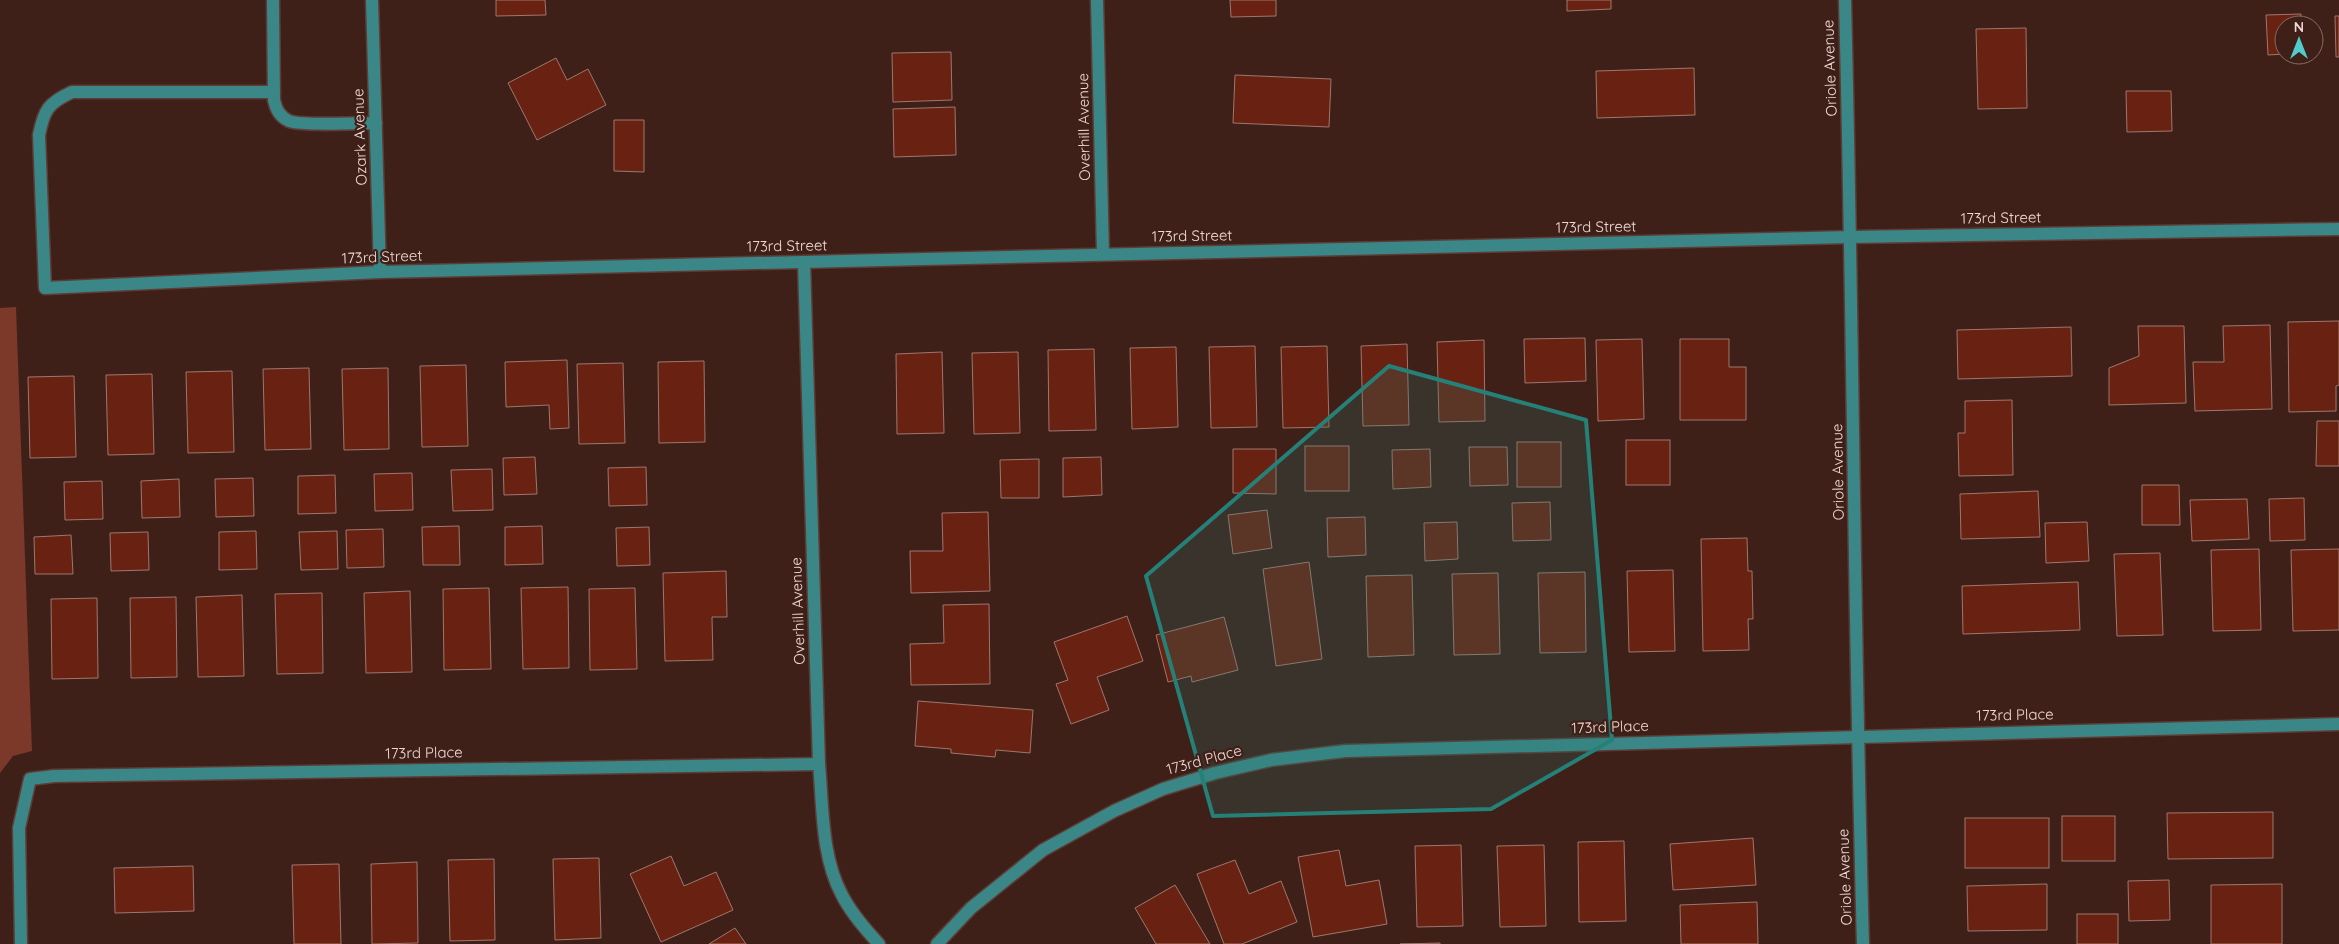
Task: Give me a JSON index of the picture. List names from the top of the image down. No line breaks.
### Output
{"streets":{"street":["Oriole Avenue","Overhill Avenue","Ozark Avenue","173rd Street","173rd Place"]},"crossings":[["Oriole Avenue","173rd Street"],["Oriole Avenue","173rd Place"],["Overhill Avenue","173rd Street"],["Overhill Avenue","173rd Place"],["Ozark Avenue","173rd Street"]],"north":"top"}
